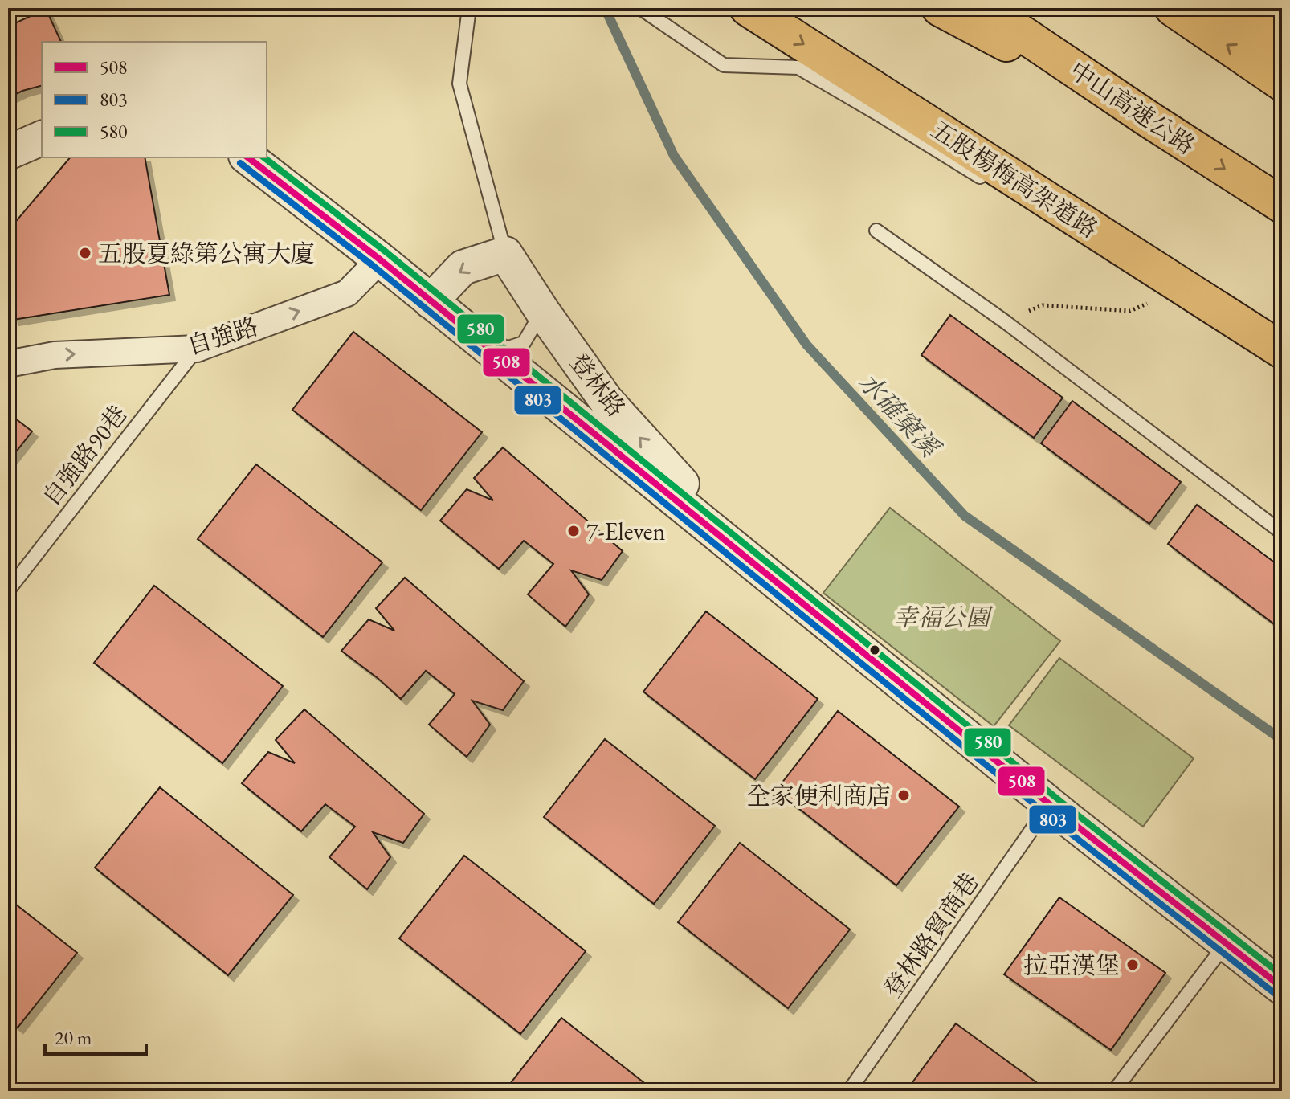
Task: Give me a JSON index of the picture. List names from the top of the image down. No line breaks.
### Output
{"streets":{"highway":["中山高速公路","五股楊梅高架道路"],"street":["自強路","登林路"],"lane":["自強路90巷","登林路貿商巷"]},"crossings":[["自強路","自強路90巷"],["登林路","登林路貿商巷"]],"one_way":["自強路"],"water":["水確窠溪"],"parks":["幸福公園"],"places":["五股夏綠第公寓大廈","7-Eleven","全家便利商店","拉亞漢堡"],"lines":["transit line 508","transit line 580","transit line 803"],"legend":["508","803","580"],"scale_bar":"20 m"}
